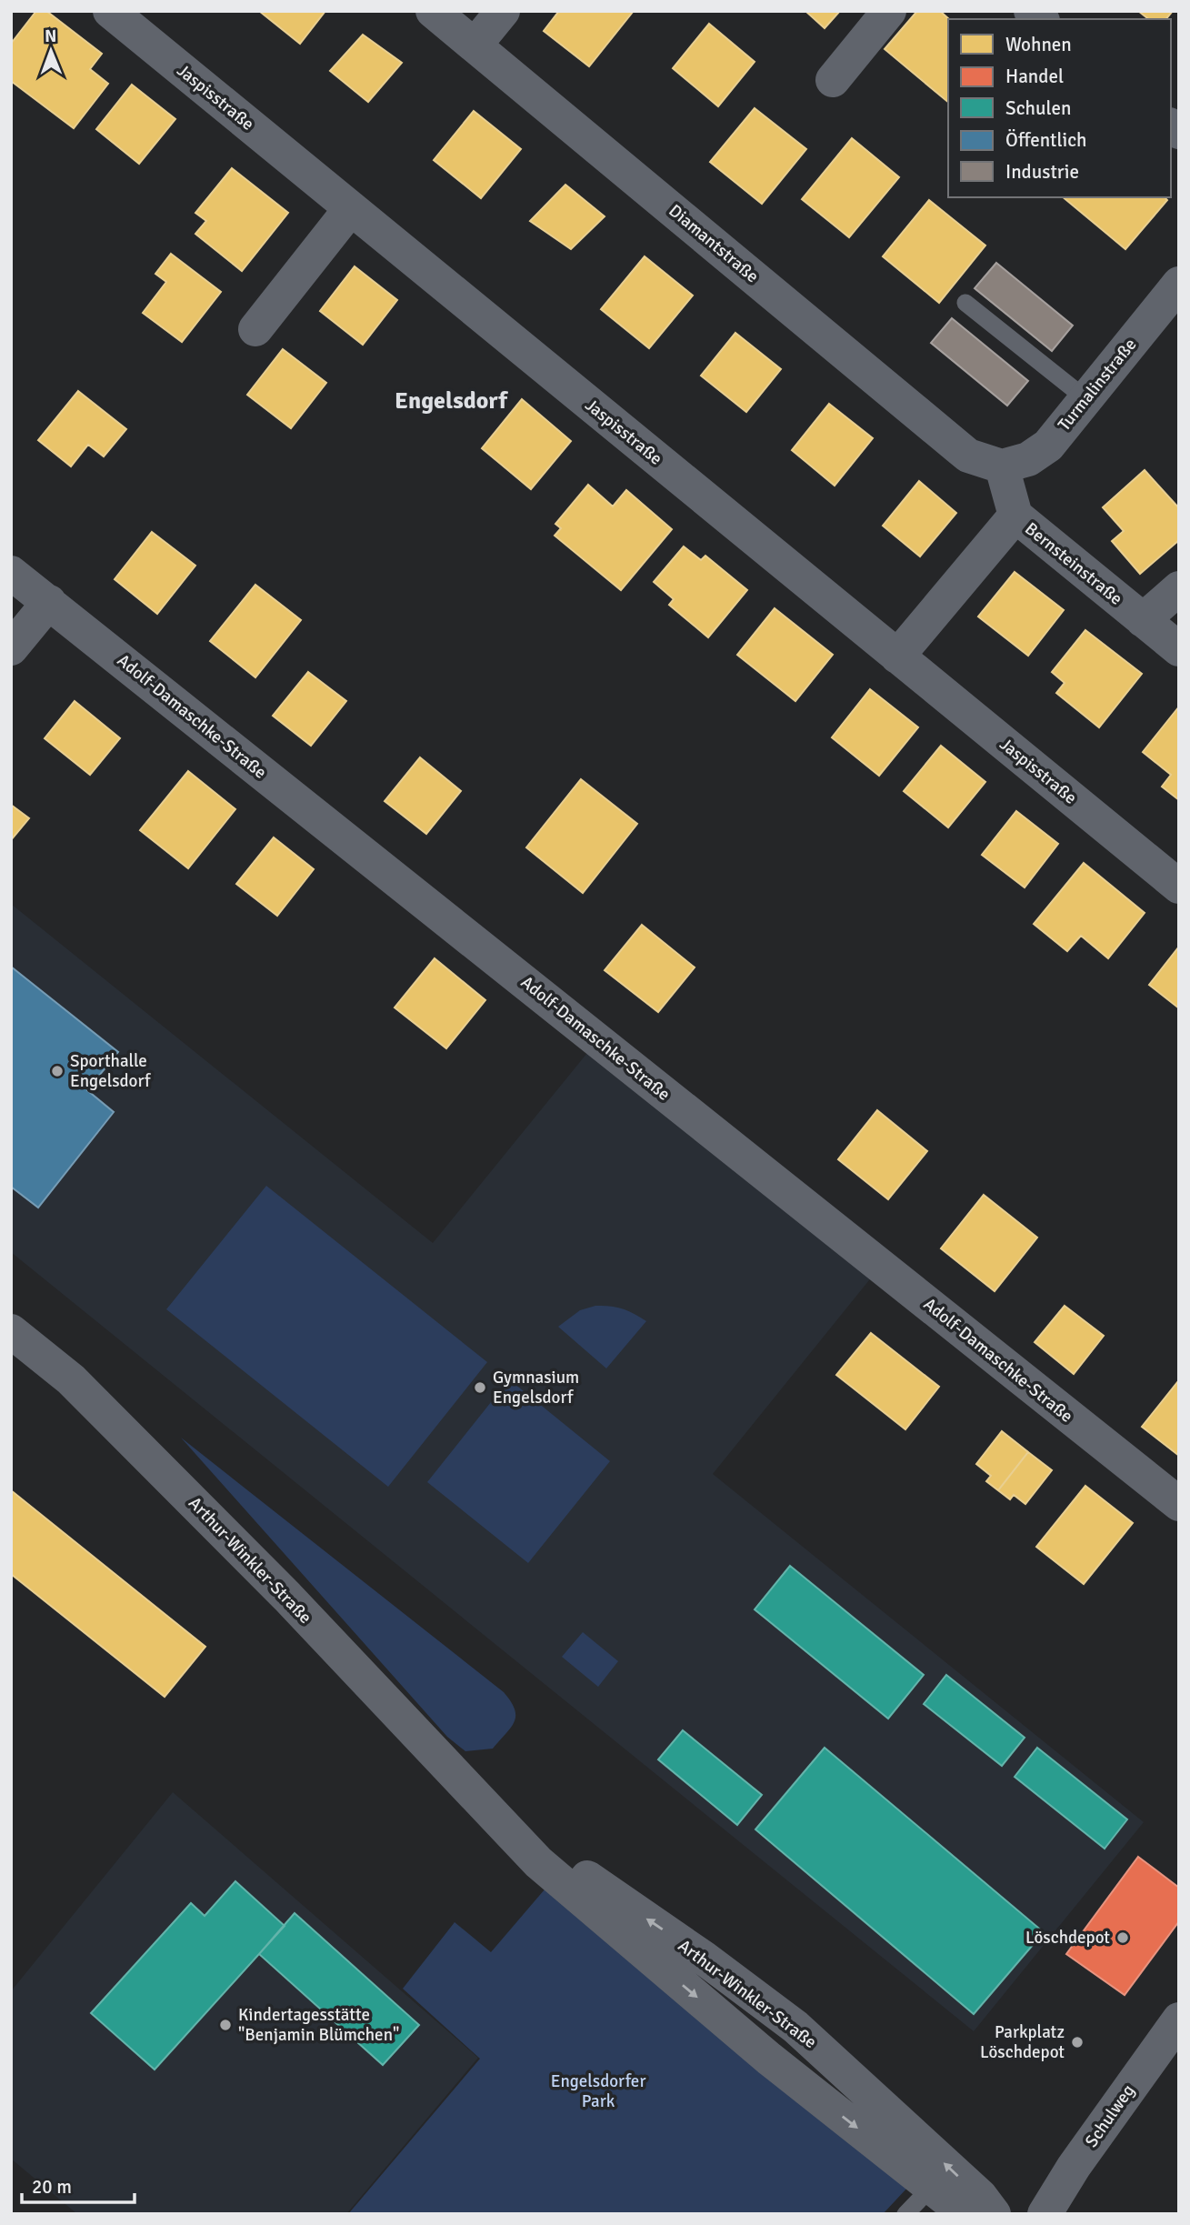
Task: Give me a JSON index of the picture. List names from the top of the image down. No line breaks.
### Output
{"streets":{"street":["Jaspisstraße","Diamantstraße","Turmalinstraße","Bernsteinstraße","Adolf-Damaschke-Straße","Arthur-Winkler-Straße","Schulweg"]},"crossings":[["Diamantstraße","Turmalinstraße"],["Diamantstraße","Bernsteinstraße"],["Turmalinstraße","Bernsteinstraße"]],"districts":["Engelsdorf"],"parks":["Engelsdorfer Park"],"places":["Sporthalle Engelsdorf","Gymnasium Engelsdorf","Löschdepot","Kindertagesstätte \"Benjamin Blümchen\"","Parkplatz Löschdepot"],"legend":["Wohnen","Handel","Schulen","Öffentlich","Industrie"],"scale_bar":"20 m","north":"top"}
